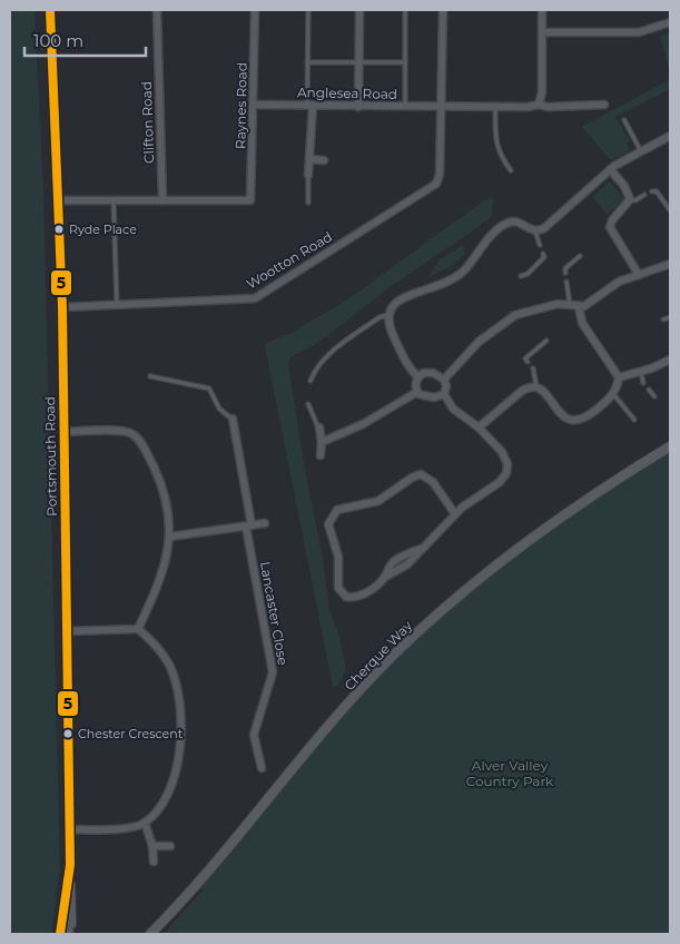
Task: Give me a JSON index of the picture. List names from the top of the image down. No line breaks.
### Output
{"streets":{"main road":["Portsmouth Road"],"street":["Anglesea Road","Raynes Road","Clifton Road","Wootton Road","Lancaster Close","Cherque Way"]},"crossings":[["Anglesea Road","Raynes Road"],["Anglesea Road","Wootton Road"],["Raynes Road","Clifton Road"],["Wootton Road","Portsmouth Road"]],"parks":["Alver Valley Country Park"],"places":["Ryde Place","Chester Crescent"],"lines":["transit line 5"],"scale_bar":"100 m"}
